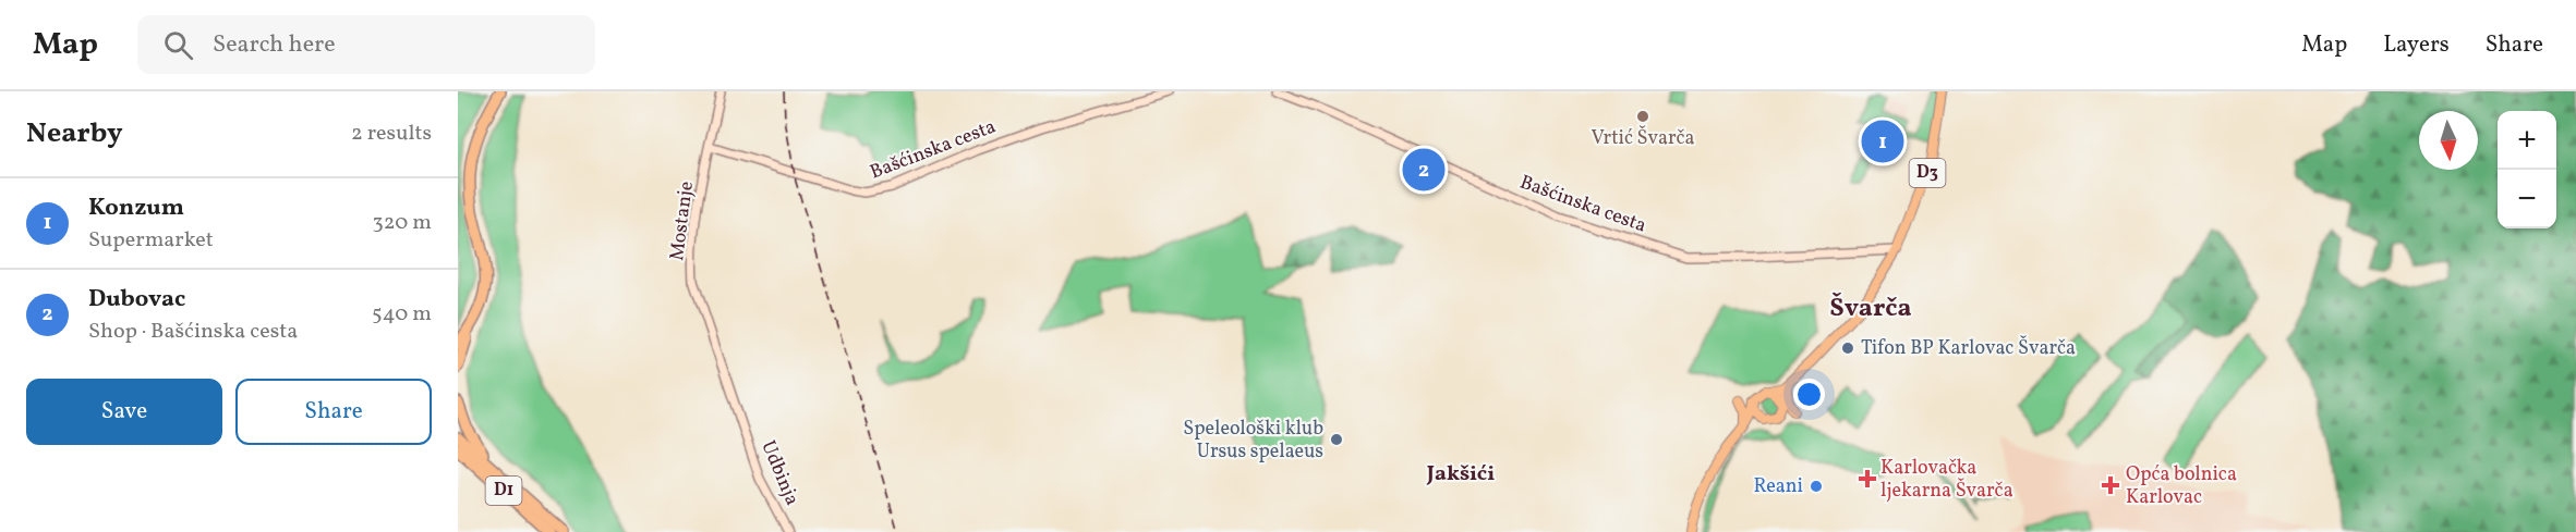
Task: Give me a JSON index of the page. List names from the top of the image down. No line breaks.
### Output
{"streets":{"highway":["D1"],"main road":["D3"],"street":["Bašćinska cesta","Mostanje","Udbinja"]},"crossings":[["Bašćinska cesta","D3"],["Bašćinska cesta","Mostanje"],["Mostanje","Udbinja"]],"districts":["Švarča","Jakšići"],"places":{"other":["Vrtić Švarča","Tifon BP Karlovac Švarča","Speleološki klub Ursus spelaeus","Reani"],"health":["Karlovačka ljekarna Švarča","Opća bolnica Karlovac"]},"north":"bottom","page":{"header":"Map","search":"Search here","nav":["Map","Layers","Share"],"heading":["Nearby","2 results"],"map_buttons":["+","−"],"pins":["1","2"],"list":[{"mark":"1","name":"Konzum","note":"Supermarket","value":"320 m"},{"mark":"2","name":"Dubovac","note":"Shop · Bašćinska cesta","value":"540 m"}],"buttons":["Save","Share"]}}
